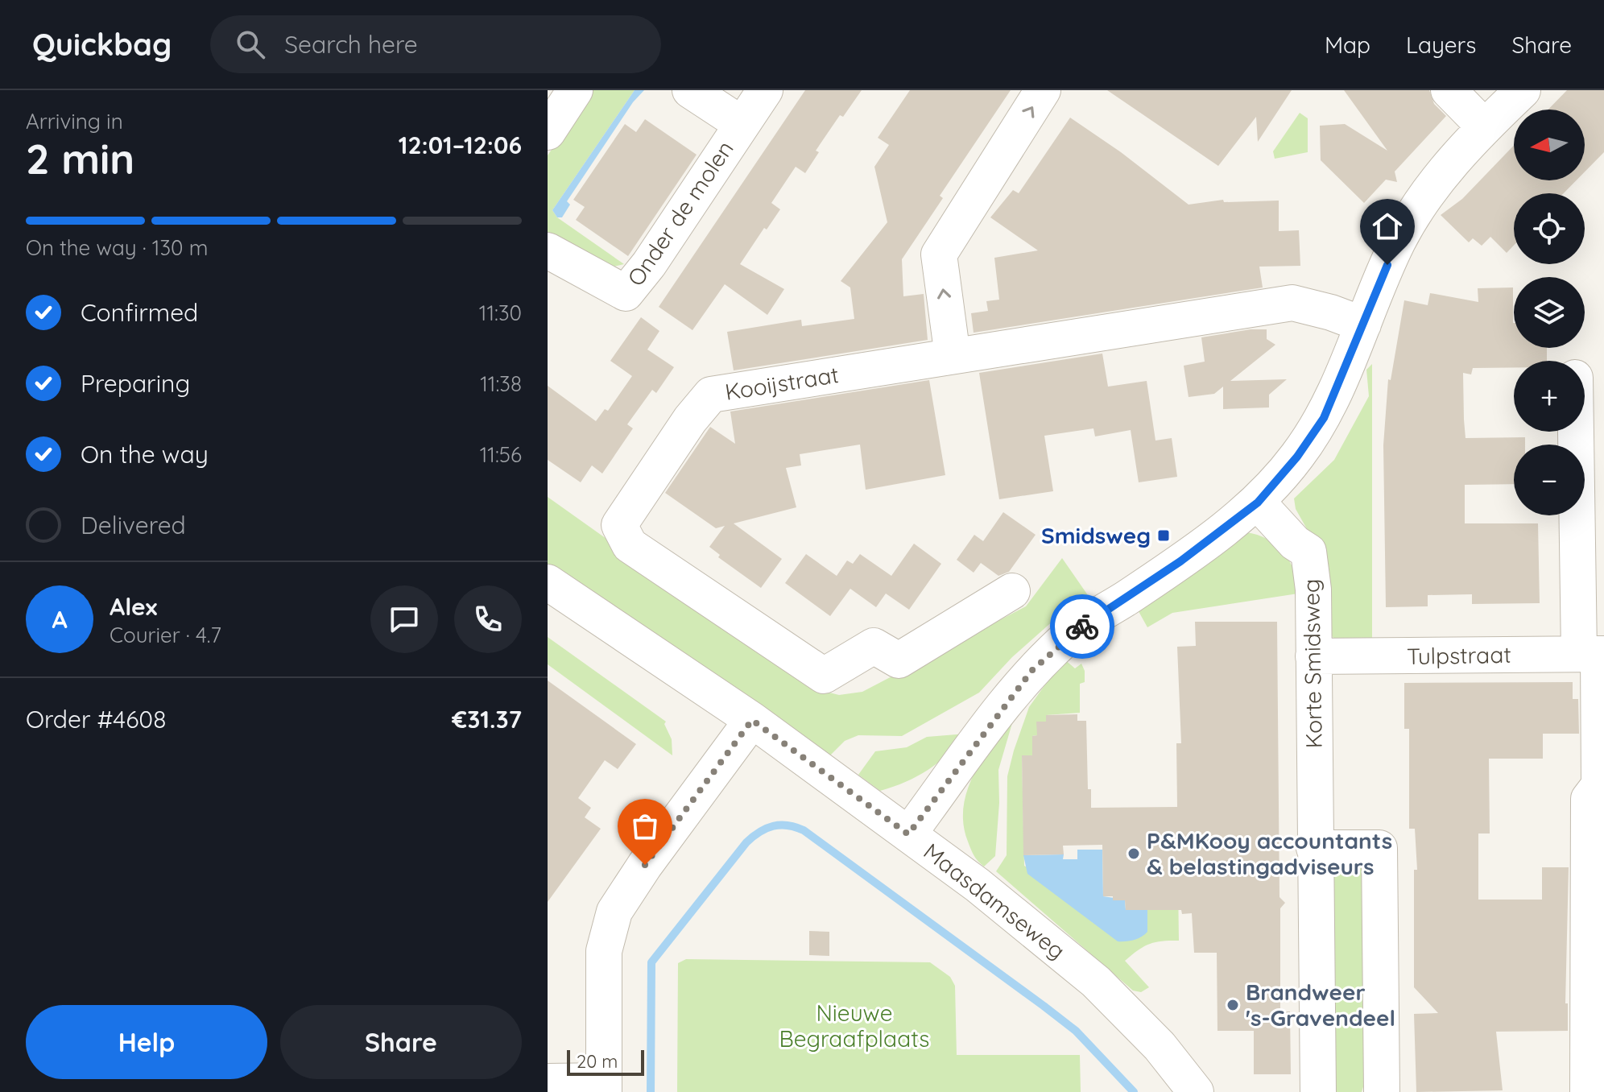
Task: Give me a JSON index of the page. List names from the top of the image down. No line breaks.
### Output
{"streets":{"street":["Onder de molen","Kooijstraat","Tulpstraat","Korte Smidsweg","Maasdamseweg"]},"crossings":[["Tulpstraat","Korte Smidsweg"]],"parks":["Nieuwe Begraafplaats"],"places":{"transit":["Smidsweg"],"other":["P&MKooy accountants & belastingadviseurs","Brandweer 's-Gravendeel"]},"scale_bar":"20 m","north":"left","page":{"header":"Quickbag","search":"Search here","nav":["Map","Layers","Share"],"heading":["2 min","Arriving in","12:01–12:06"],"panel":["Alex","Courier · 4.7","Order #4608","€31.37"],"map_buttons":["+","−"],"bar":"On the way · 130 m","list":[["Confirmed","11:30"],["Preparing","11:38"],["On the way","11:56"],"Delivered"],"round":"A","buttons":["Help","Share"],"scale":"20 m"}}
